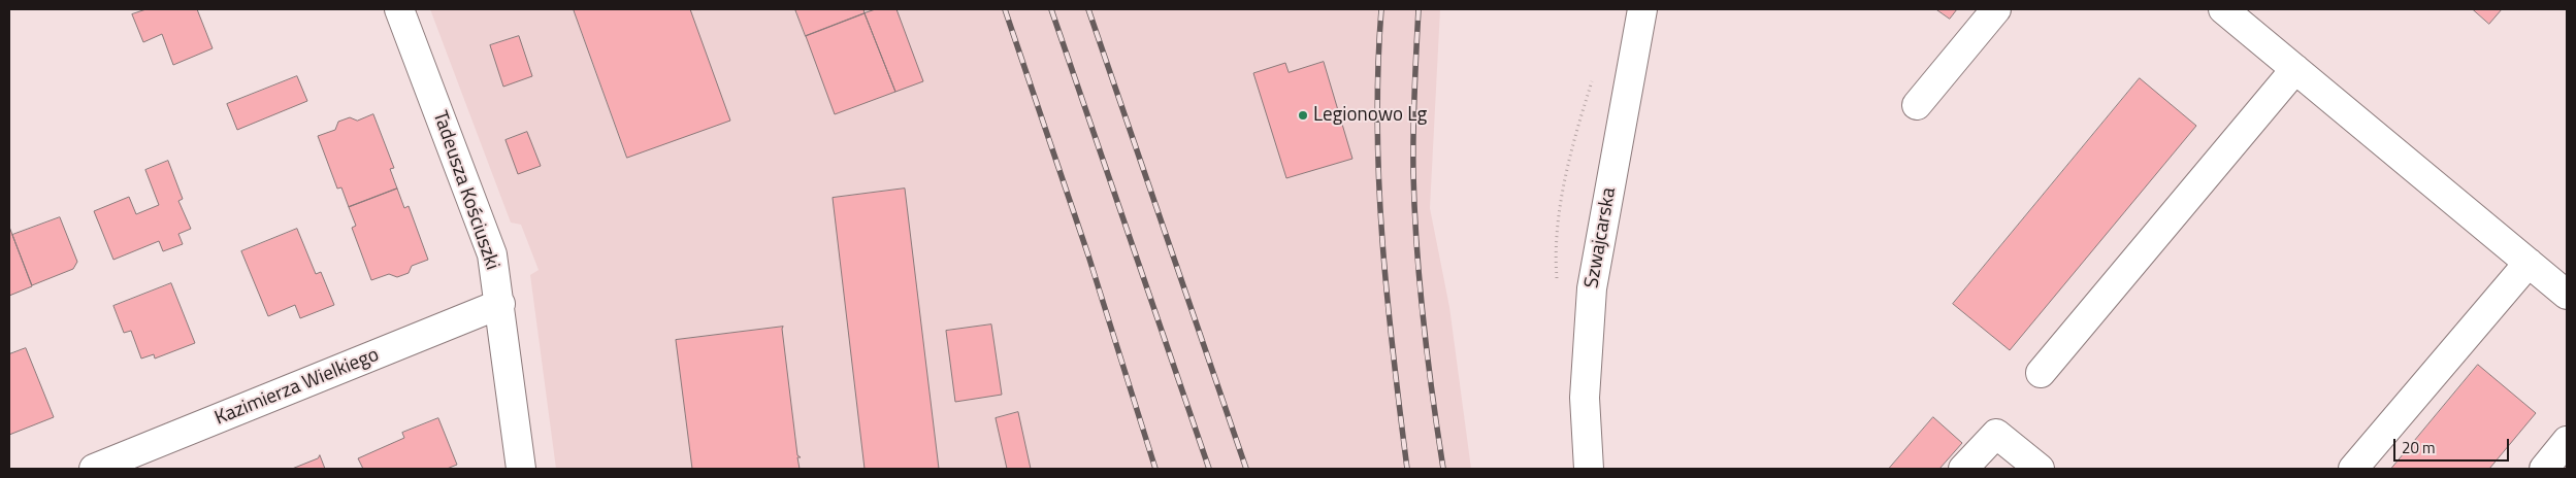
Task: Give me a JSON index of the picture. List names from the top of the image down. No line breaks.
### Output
{"streets":{"street":["Tadeusza Kościuszki","Szwajcarska","Kazimierza Wielkiego"]},"crossings":[["Tadeusza Kościuszki","Kazimierza Wielkiego"]],"places":["Legionowo Lg"],"scale_bar":"20 m"}
